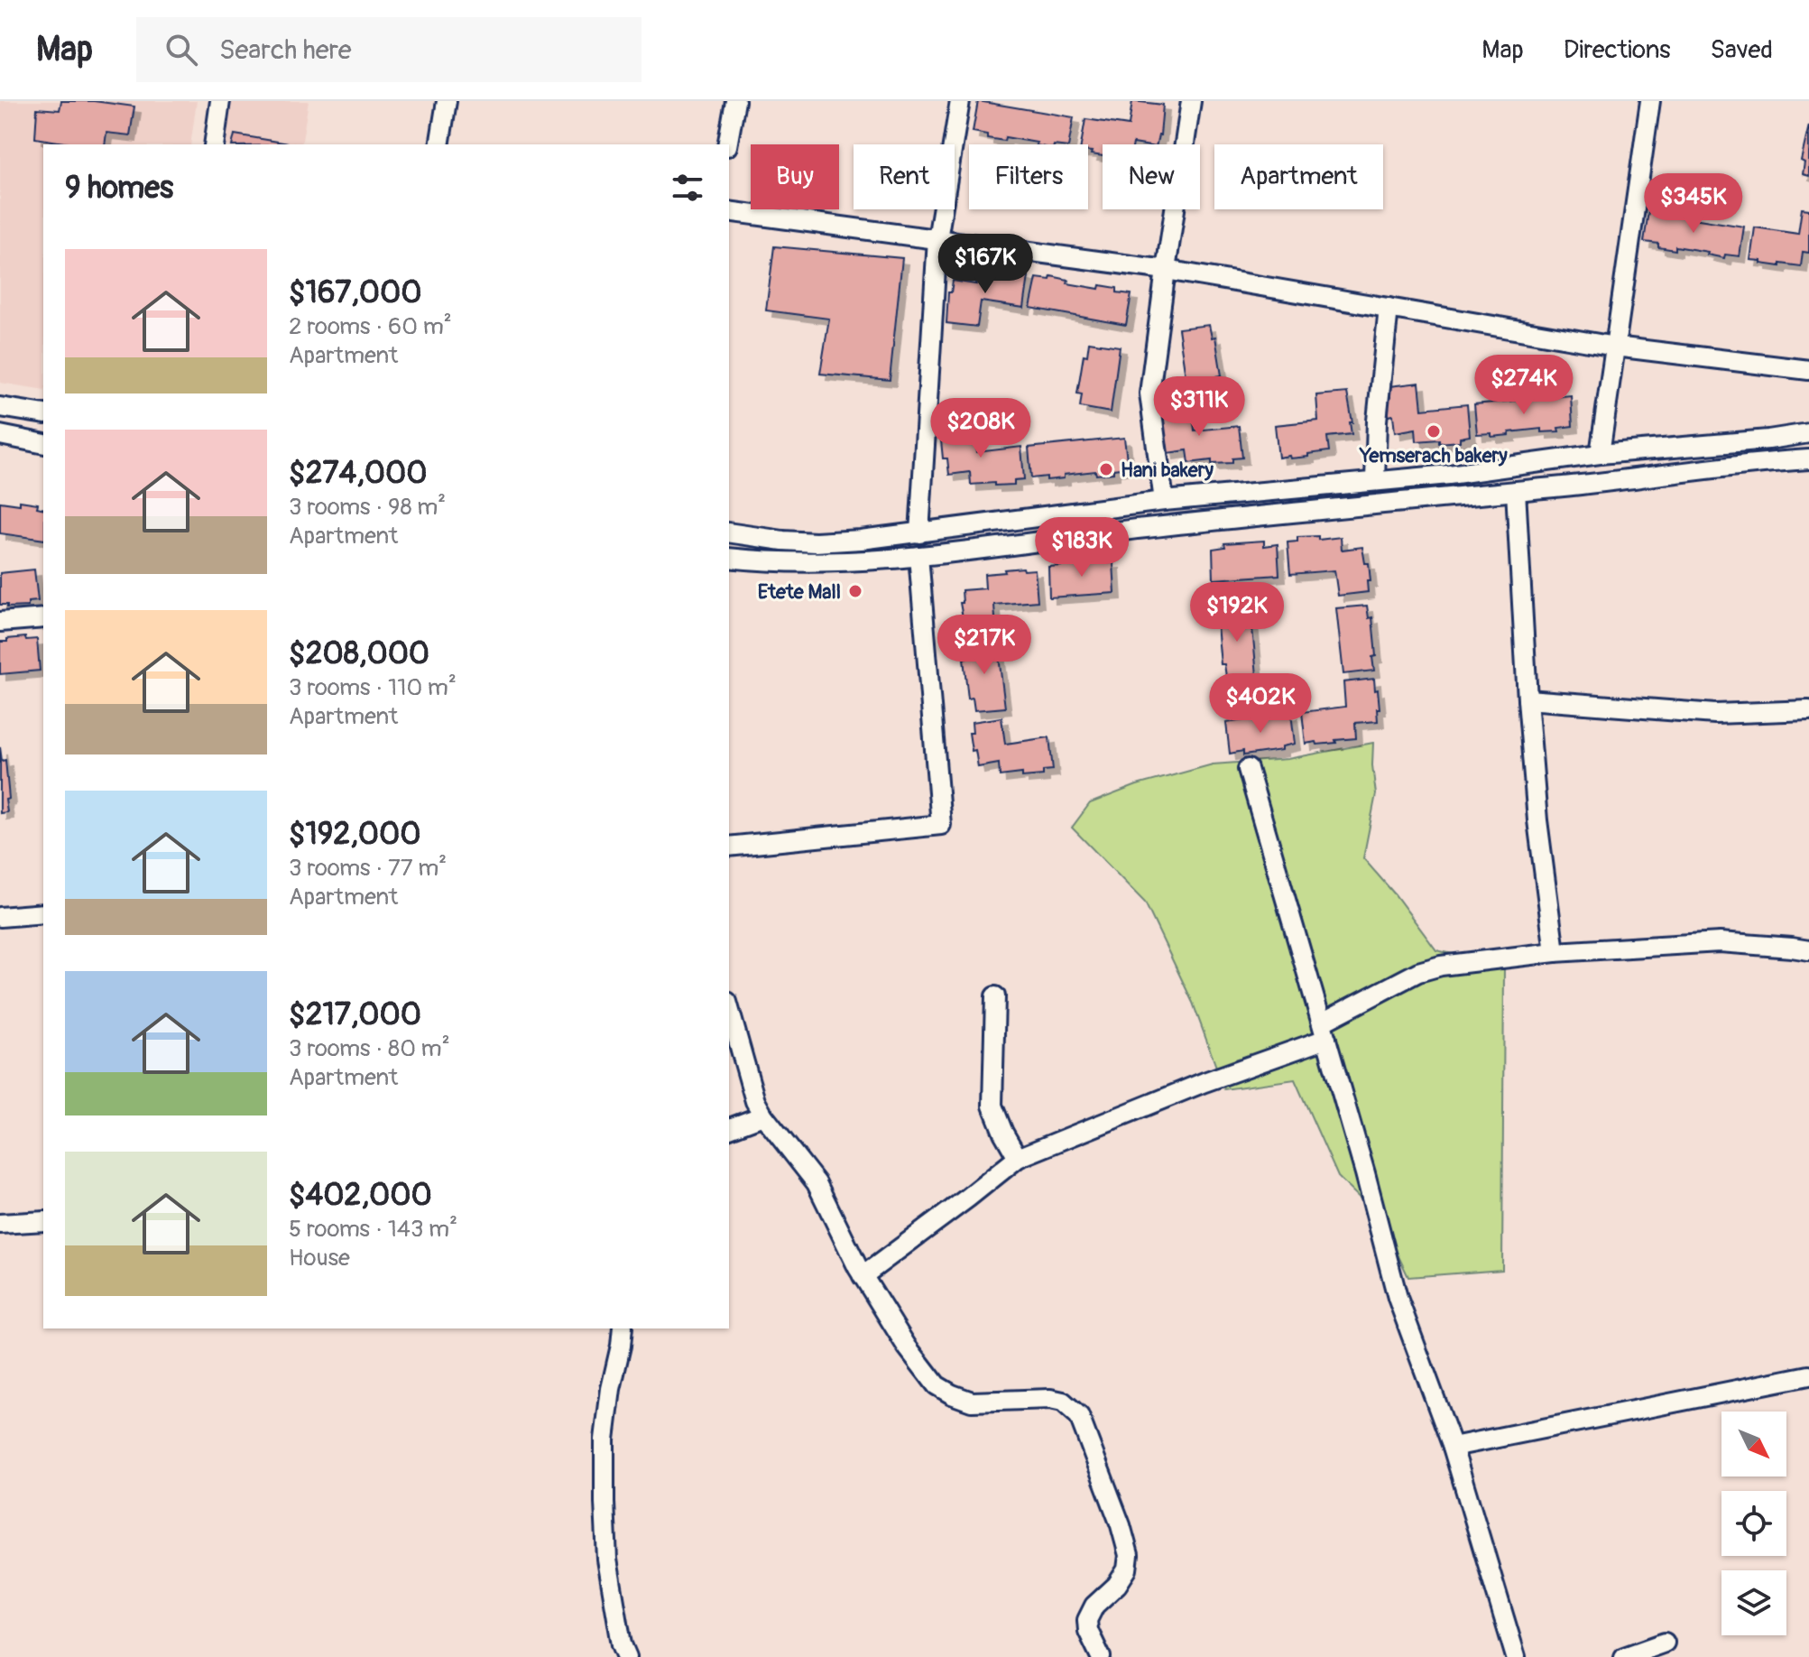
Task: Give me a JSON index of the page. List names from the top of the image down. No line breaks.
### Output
{"places":["Yemserach bakery","Hani bakery","Etete Mall"],"north":"bottom right","page":{"header":"Map","search":"Search here","nav":["Map","Directions","Saved"],"chip":["Buy","Rent","Filters","New","Apartment"],"heading":"9 homes","price":["$345K","$167K","$274K","$311K","$208K","$183K","$192K","$217K","$402K"],"list":[{"name":"$167,000","note":"2 rooms · 60 m² · Apartment"},{"name":"$274,000","note":"3 rooms · 98 m² · Apartment"},{"name":"$208,000","note":"3 rooms · 110 m² · Apartment"},{"name":"$192,000","note":"3 rooms · 77 m² · Apartment"},{"name":"$217,000","note":"3 rooms · 80 m² · Apartment"},{"name":"$402,000","note":"5 rooms · 143 m² · House"}]}}
